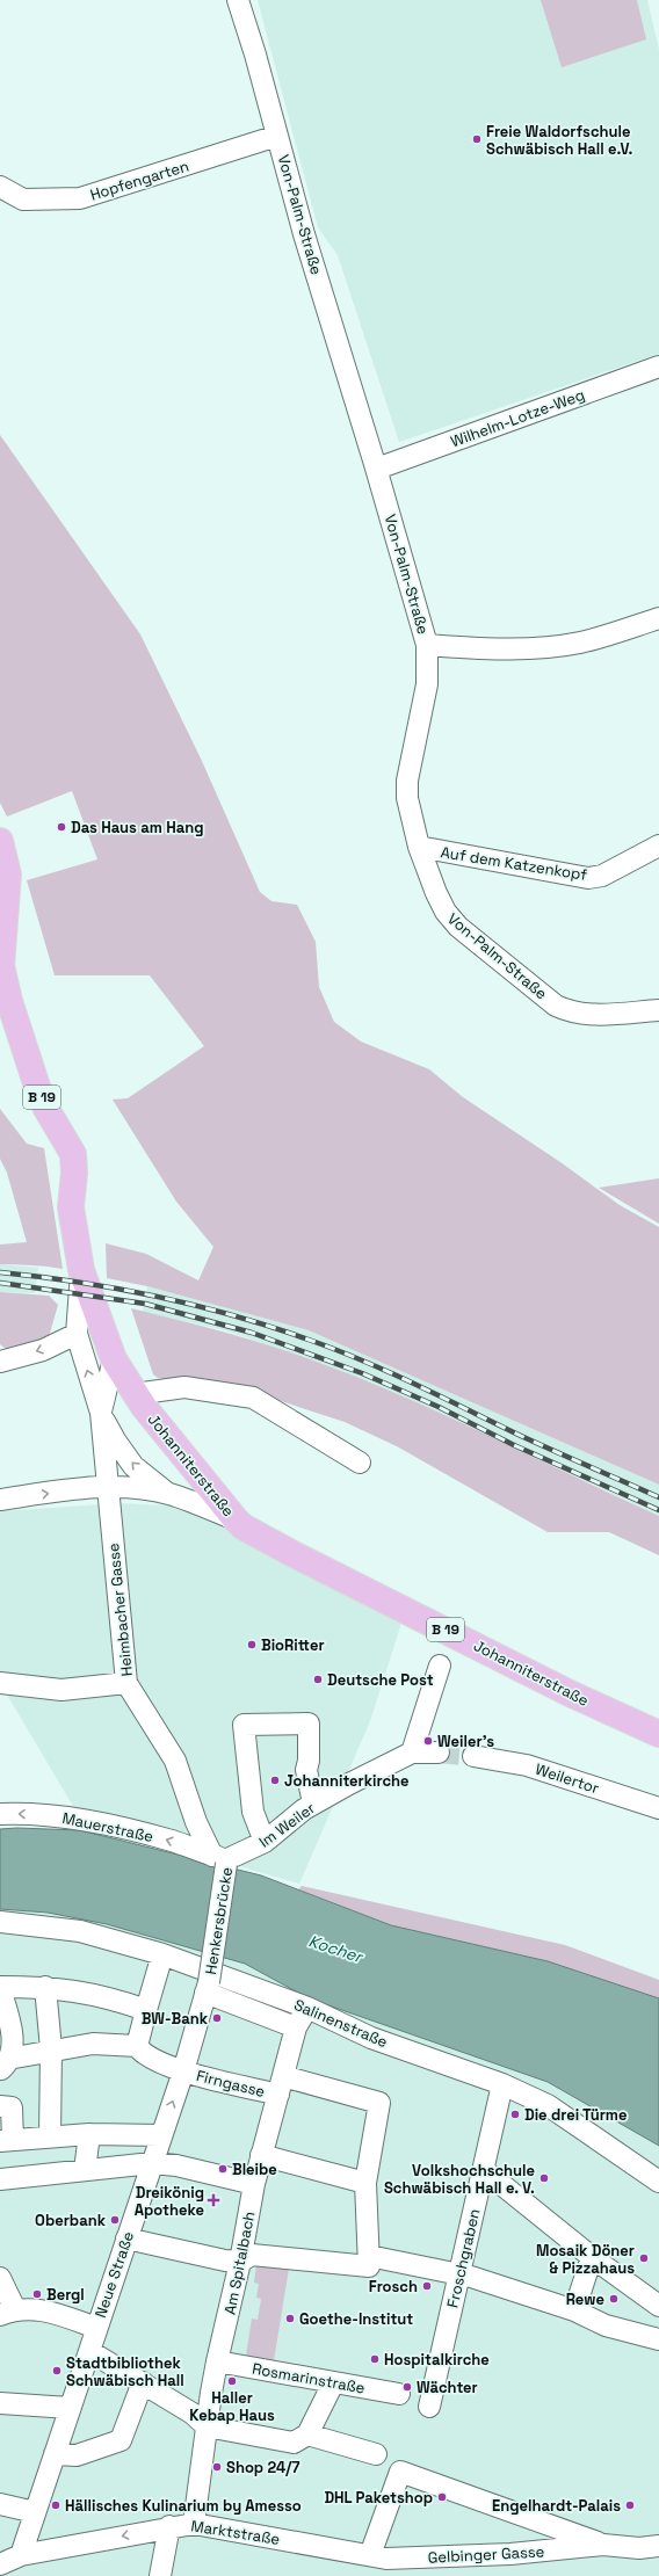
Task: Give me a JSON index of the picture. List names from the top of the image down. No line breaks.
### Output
{"streets":{"main road":["B 19","Johanniterstraße"],"street":["Hopfengarten","Von-Palm-Straße","Wilhelm-Lotze-Weg","Auf dem Katzenkopf","Heimbacher Gasse","Weilertor","Im Weiler","Mauerstraße","Henkersbrücke","Salinenstraße","Firngasse","Froschgraben","Am Spitalbach","Neue Straße","Rosmarinstraße","Marktstraße","Gelbinger Gasse"]},"crossings":[["Hopfengarten","Von-Palm-Straße"],["Von-Palm-Straße","Wilhelm-Lotze-Weg"],["Von-Palm-Straße","Auf dem Katzenkopf"],["B 19","Johanniterstraße"],["Johanniterstraße","Heimbacher Gasse"],["Heimbacher Gasse","Im Weiler"],["Heimbacher Gasse","Mauerstraße"],["Heimbacher Gasse","Henkersbrücke"],["Im Weiler","Mauerstraße"],["Im Weiler","Henkersbrücke"],["Mauerstraße","Henkersbrücke"],["Henkersbrücke","Neue Straße"],["Salinenstraße","Froschgraben"],["Salinenstraße","Am Spitalbach"],["Firngasse","Am Spitalbach"],["Firngasse","Neue Straße"],["Am Spitalbach","Rosmarinstraße"],["Am Spitalbach","Marktstraße"],["Neue Straße","Marktstraße"],["Marktstraße","Gelbinger Gasse"]],"water":["Kocher"],"places":{"other":["Freie Waldorfschule Schwäbisch Hall e.V.","Das Haus am Hang","BioRitter","Deutsche Post","Weiler's","Johanniterkirche","BW-Bank","Die drei Türme","Bleibe","Volkshochschule Schwäbisch Hall e. V.","Oberbank","Mosaik Döner & Pizzahaus","Frosch","Bergl","Rewe","Goethe-Institut","Hospitalkirche","Stadtbibliothek Schwäbisch Hall","Haller Kebap Haus","Wächter","Shop 24/7","DHL Paketshop","Hällisches Kulinarium by Amesso","Engelhardt-Palais"],"health":["Dreikönig Apotheke"]}}
